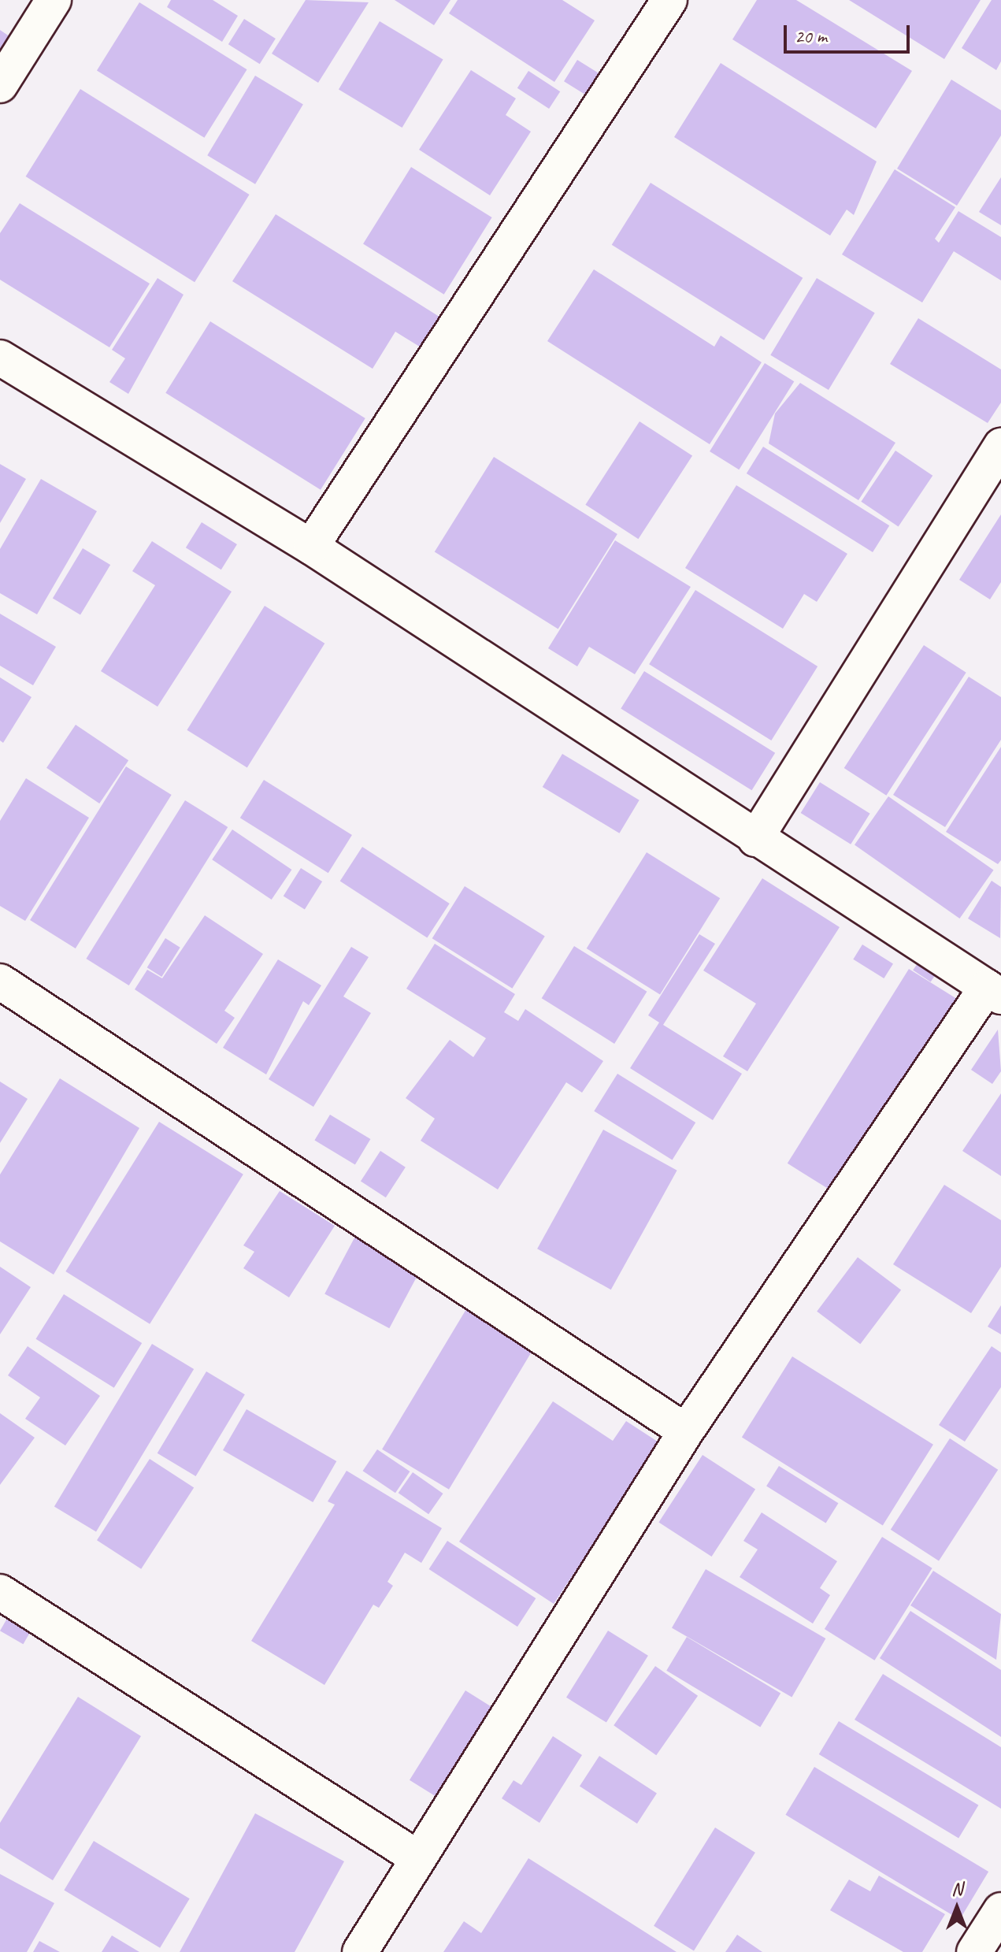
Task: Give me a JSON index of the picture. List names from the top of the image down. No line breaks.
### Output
{"scale_bar":"20 m","north":"top"}
